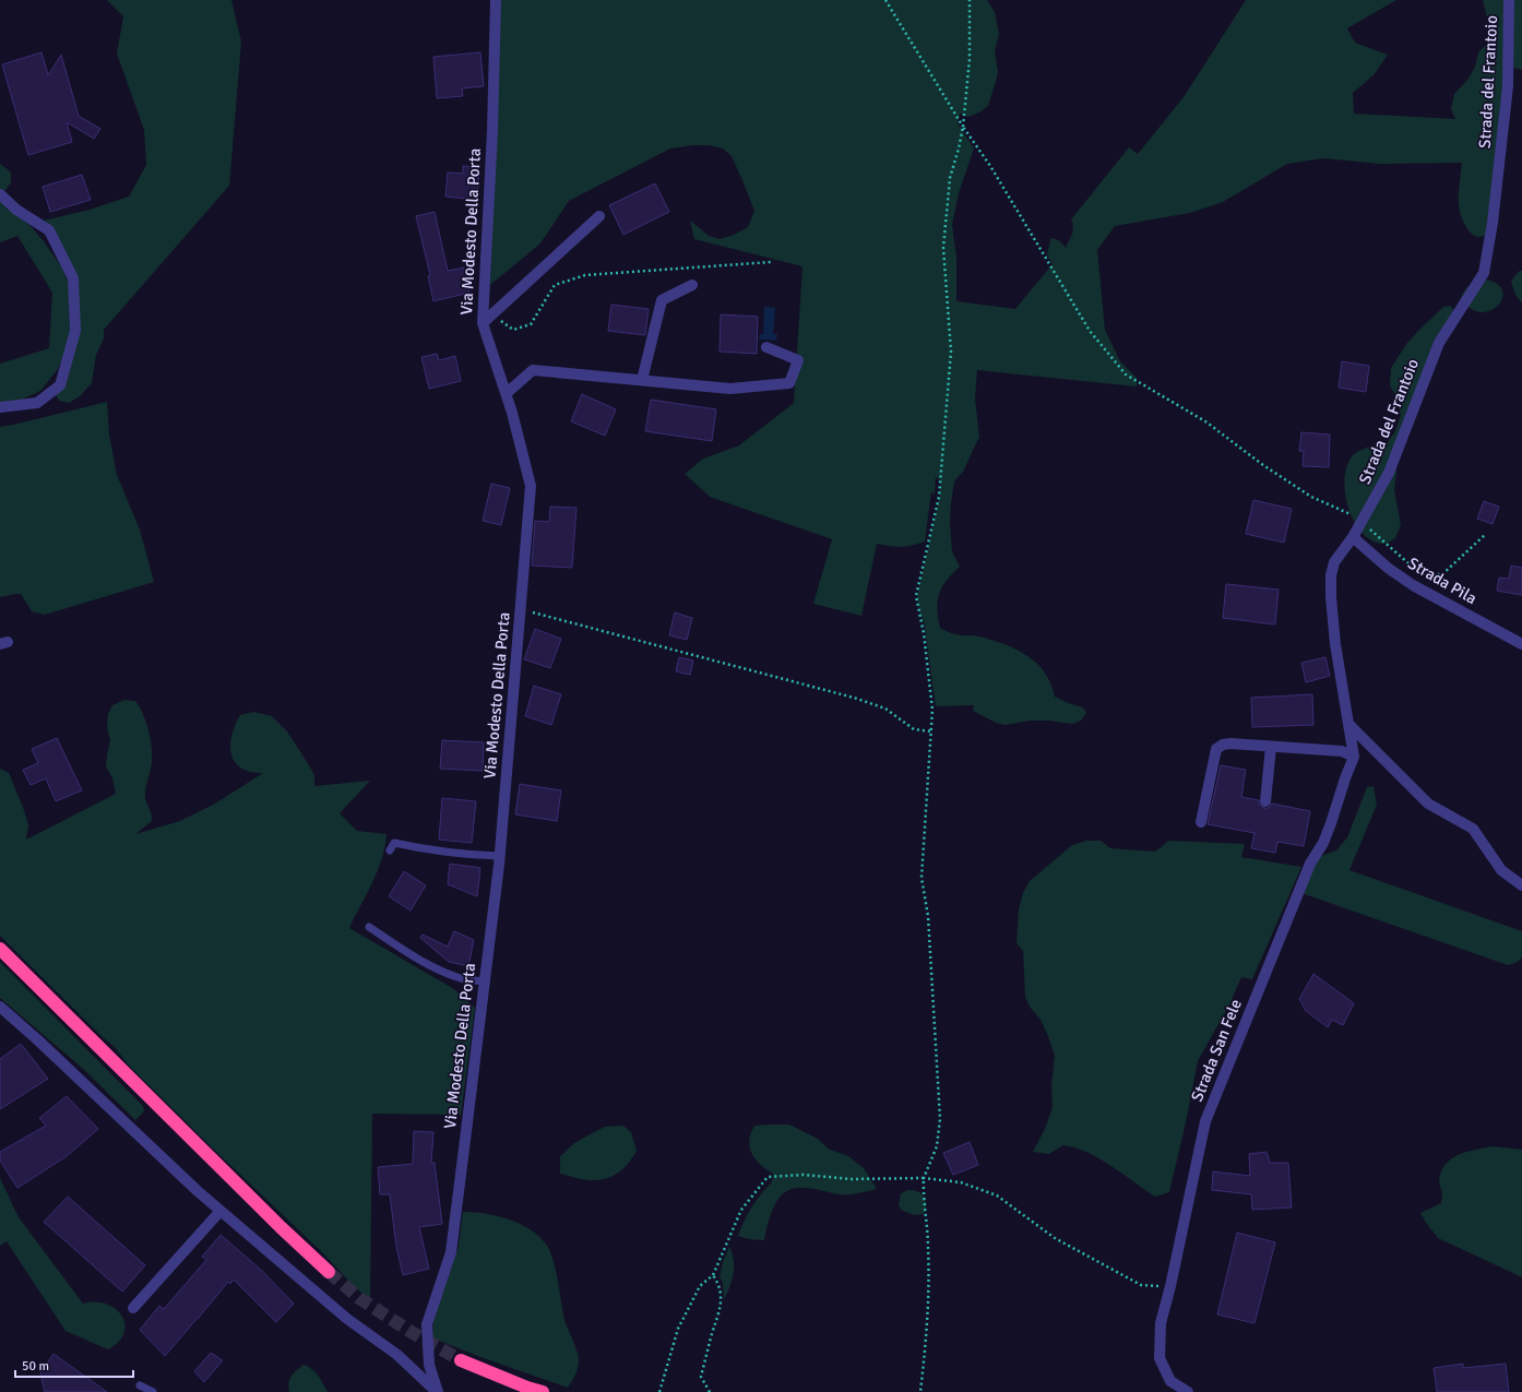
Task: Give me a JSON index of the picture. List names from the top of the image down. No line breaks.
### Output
{"streets":{"street":["Strada del Frantoio","Via Modesto Della Porta","Strada Pila","Strada San Fele"]},"crossings":[["Strada del Frantoio","Strada Pila"]],"scale_bar":"50 m"}
